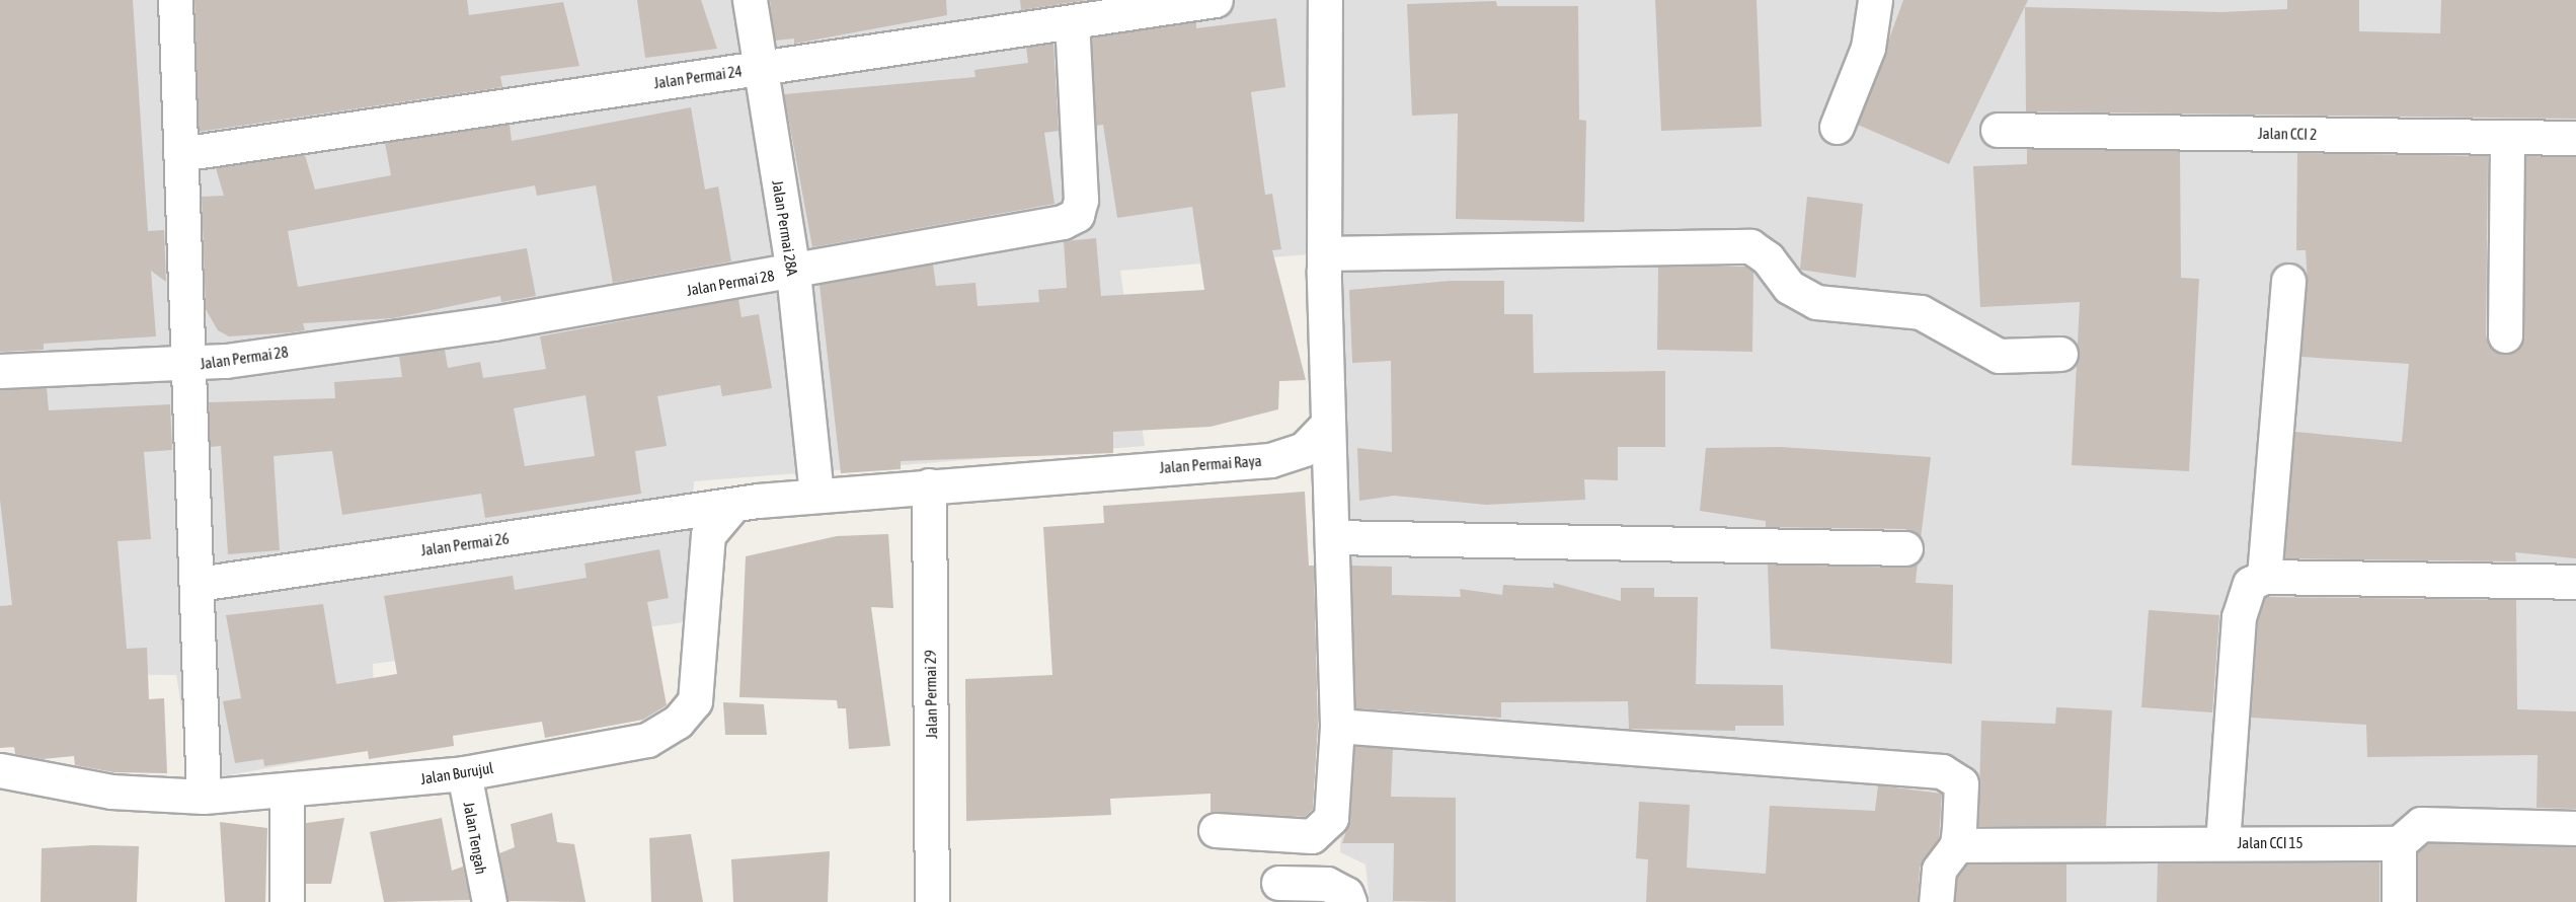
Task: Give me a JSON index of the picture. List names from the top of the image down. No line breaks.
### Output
{"streets":{"street":["Jalan Permai 24","Jalan CCI 2","Jalan Permai 28A","Jalan Permai 28","Jalan Permai Raya","Jalan Permai 26","Jalan Permai 29","Jalan Burujul","Jalan Tengah","Jalan CCI 15"]},"crossings":[["Jalan Permai 24","Jalan Permai 28A"],["Jalan Permai 24","Jalan Permai 28"],["Jalan Permai 28A","Jalan Permai 28"],["Jalan Permai 28A","Jalan Permai Raya"],["Jalan Permai Raya","Jalan Permai 26"],["Jalan Permai Raya","Jalan Permai 29"],["Jalan Permai Raya","Jalan Burujul"],["Jalan Permai 26","Jalan Burujul"],["Jalan Burujul","Jalan Tengah"]]}
